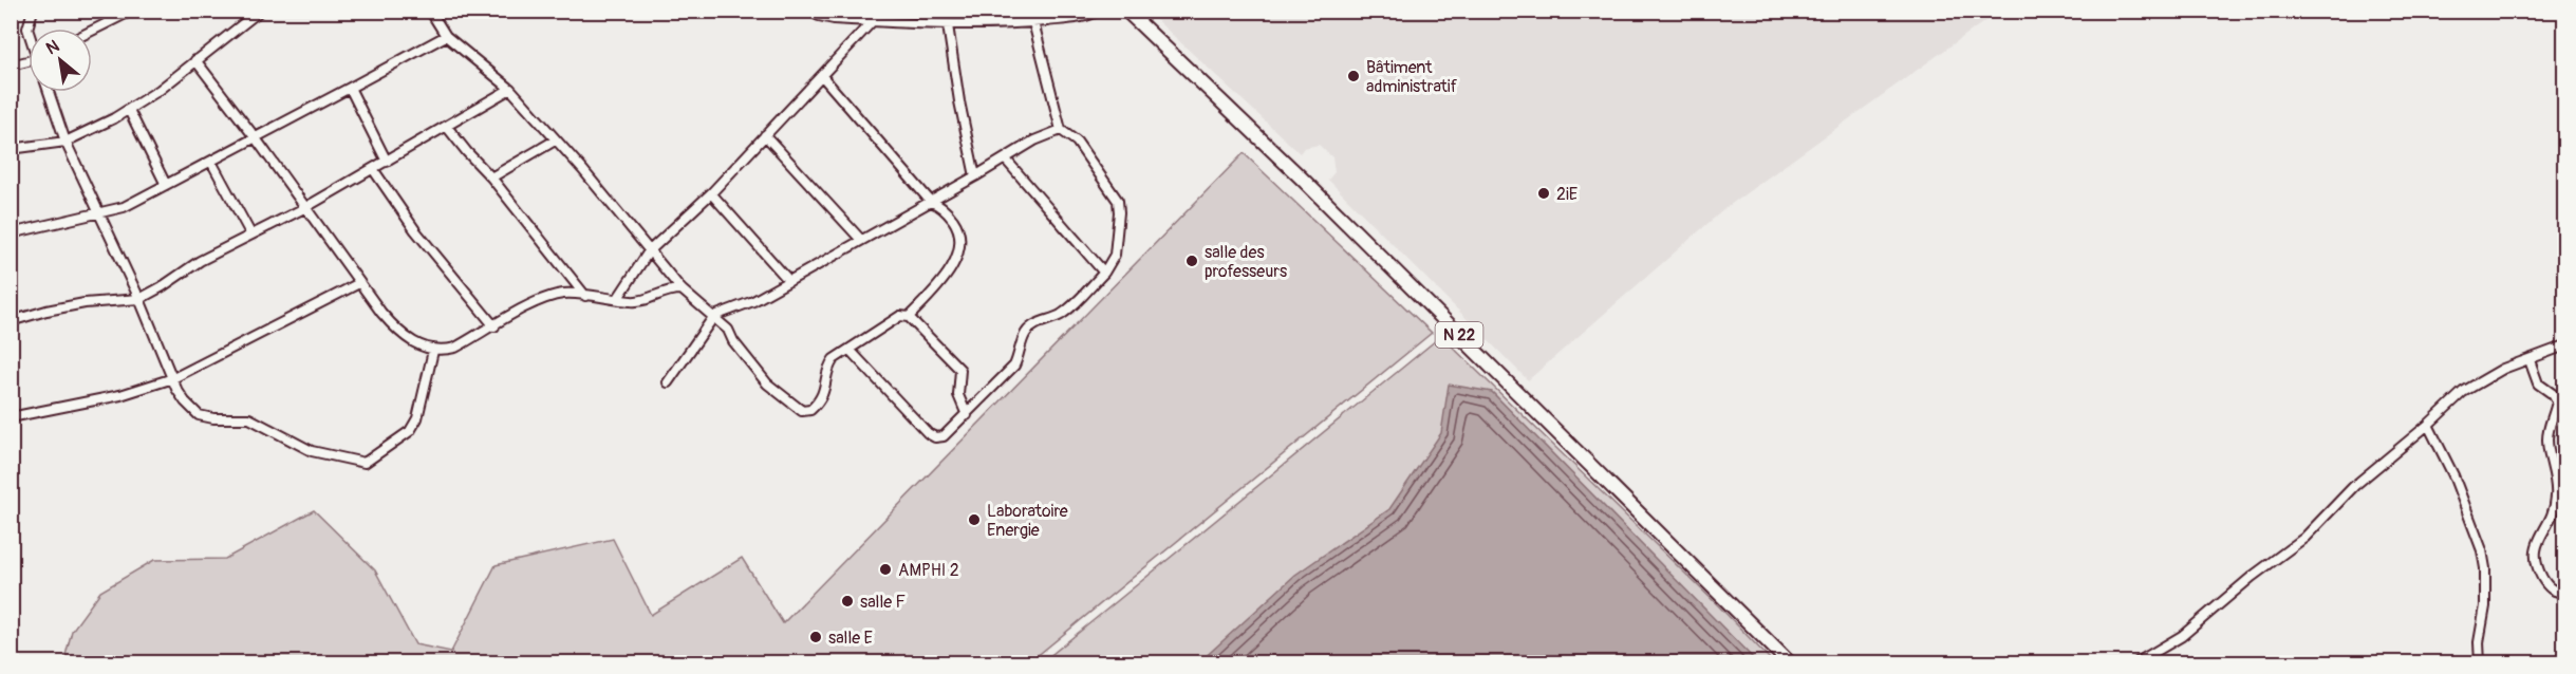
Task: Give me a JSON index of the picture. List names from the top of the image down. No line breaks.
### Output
{"streets":{"main road":["N 22"]},"places":["Bâtiment administratif","2iE","salle des professeurs","Laboratoire Energie","AMPHI 2","salle F","salle E"],"north":"top left"}
